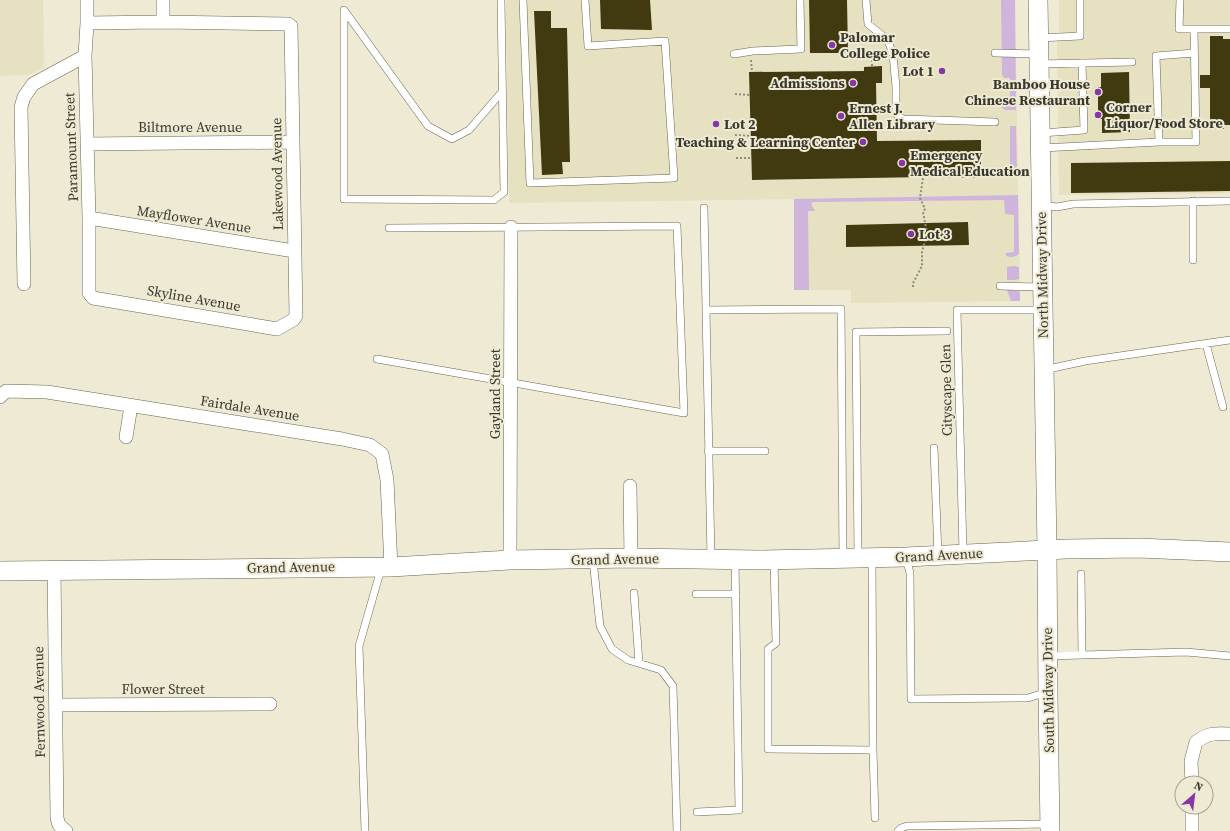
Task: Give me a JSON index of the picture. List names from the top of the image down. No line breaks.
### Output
{"streets":{"main road":["North Midway Drive","Grand Avenue","South Midway Drive"],"street":["Biltmore Avenue","Paramount Street","Lakewood Avenue","Mayflower Avenue","Skyline Avenue","Gayland Street","Fairdale Avenue","Flower Street","Fernwood Avenue"],"lane":["Cityscape Glen"]},"crossings":[["Biltmore Avenue","Paramount Street"],["Biltmore Avenue","Lakewood Avenue"],["Paramount Street","Mayflower Avenue"],["Paramount Street","Skyline Avenue"],["Lakewood Avenue","Mayflower Avenue"],["Lakewood Avenue","Skyline Avenue"],["North Midway Drive","Cityscape Glen"],["North Midway Drive","Grand Avenue"],["North Midway Drive","South Midway Drive"],["Cityscape Glen","Grand Avenue"],["Gayland Street","Grand Avenue"],["Fairdale Avenue","Grand Avenue"],["Grand Avenue","South Midway Drive"],["Grand Avenue","Fernwood Avenue"],["Flower Street","Fernwood Avenue"]],"places":["Palomar College Police","Lot 1","Admissions","Bamboo House Chinese Restaurant","Corner Liquor/Food Store","Ernest J. Allen Library","Lot 2","Teaching & Learning Center","Emergency Medical Education","Lot 3"],"north":"top right"}
